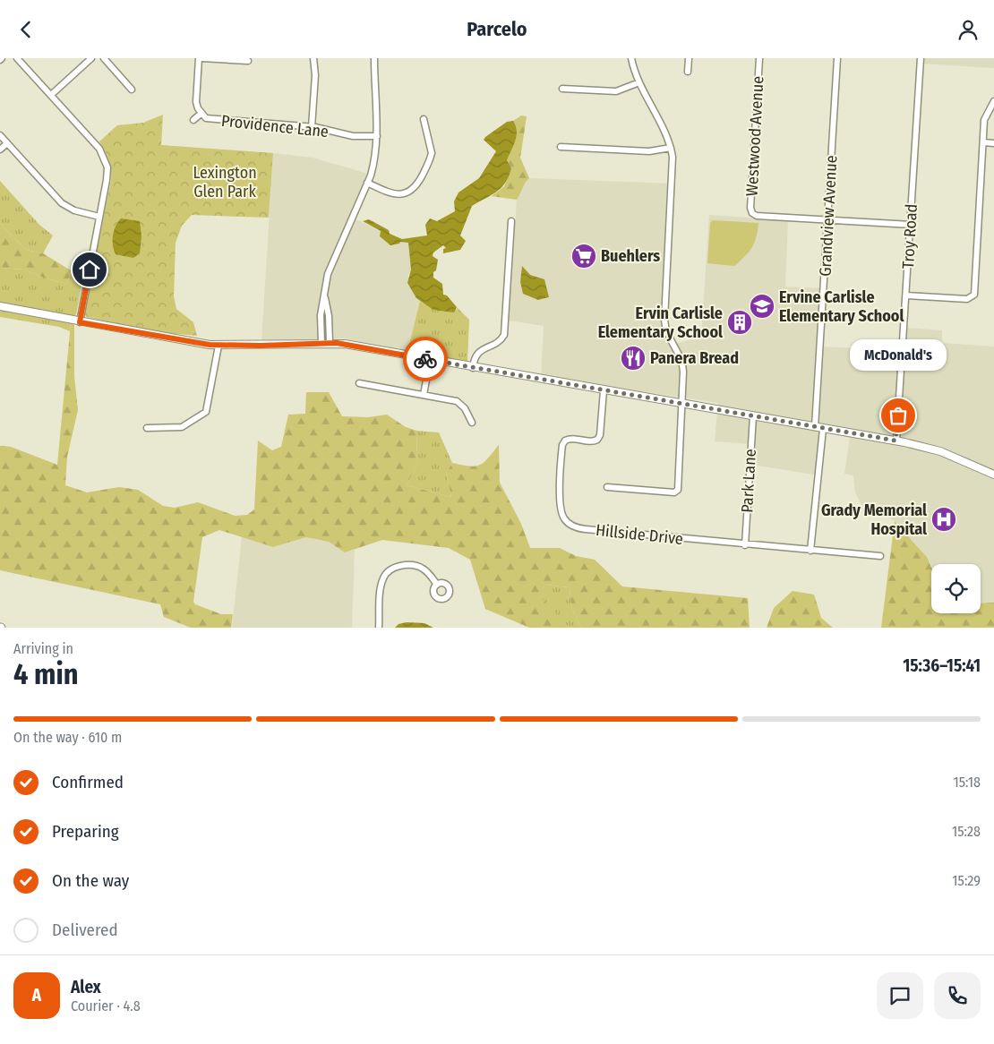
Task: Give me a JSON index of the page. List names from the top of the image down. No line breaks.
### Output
{"streets":{"street":["Providence Lane","Westwood Avenue","Grandview Avenue","Troy Road","Park Lane","Hillside Drive"]},"crossings":[["Westwood Avenue","Grandview Avenue"],["Park Lane","Hillside Drive"]],"parks":["Lexington Glen Park"],"places":{"supermarket":["Buehlers"],"school or university":["Ervine Carlisle Elementary School"],"building":["Ervin Carlisle Elementary School"],"restaurant":["Panera Bread"],"other":["McDonald's"],"hospital":["Grady Memorial Hospital"]},"page":{"header":"Parcelo","bubble":"McDonald's","heading":["4 min","Arriving in","15:36–15:41"],"panel":["Alex","Courier · 4.8"],"bar":"On the way · 610 m","list":[["Confirmed","15:18"],["Preparing","15:28"],["On the way","15:29"],"Delivered"],"round":"A"}}
